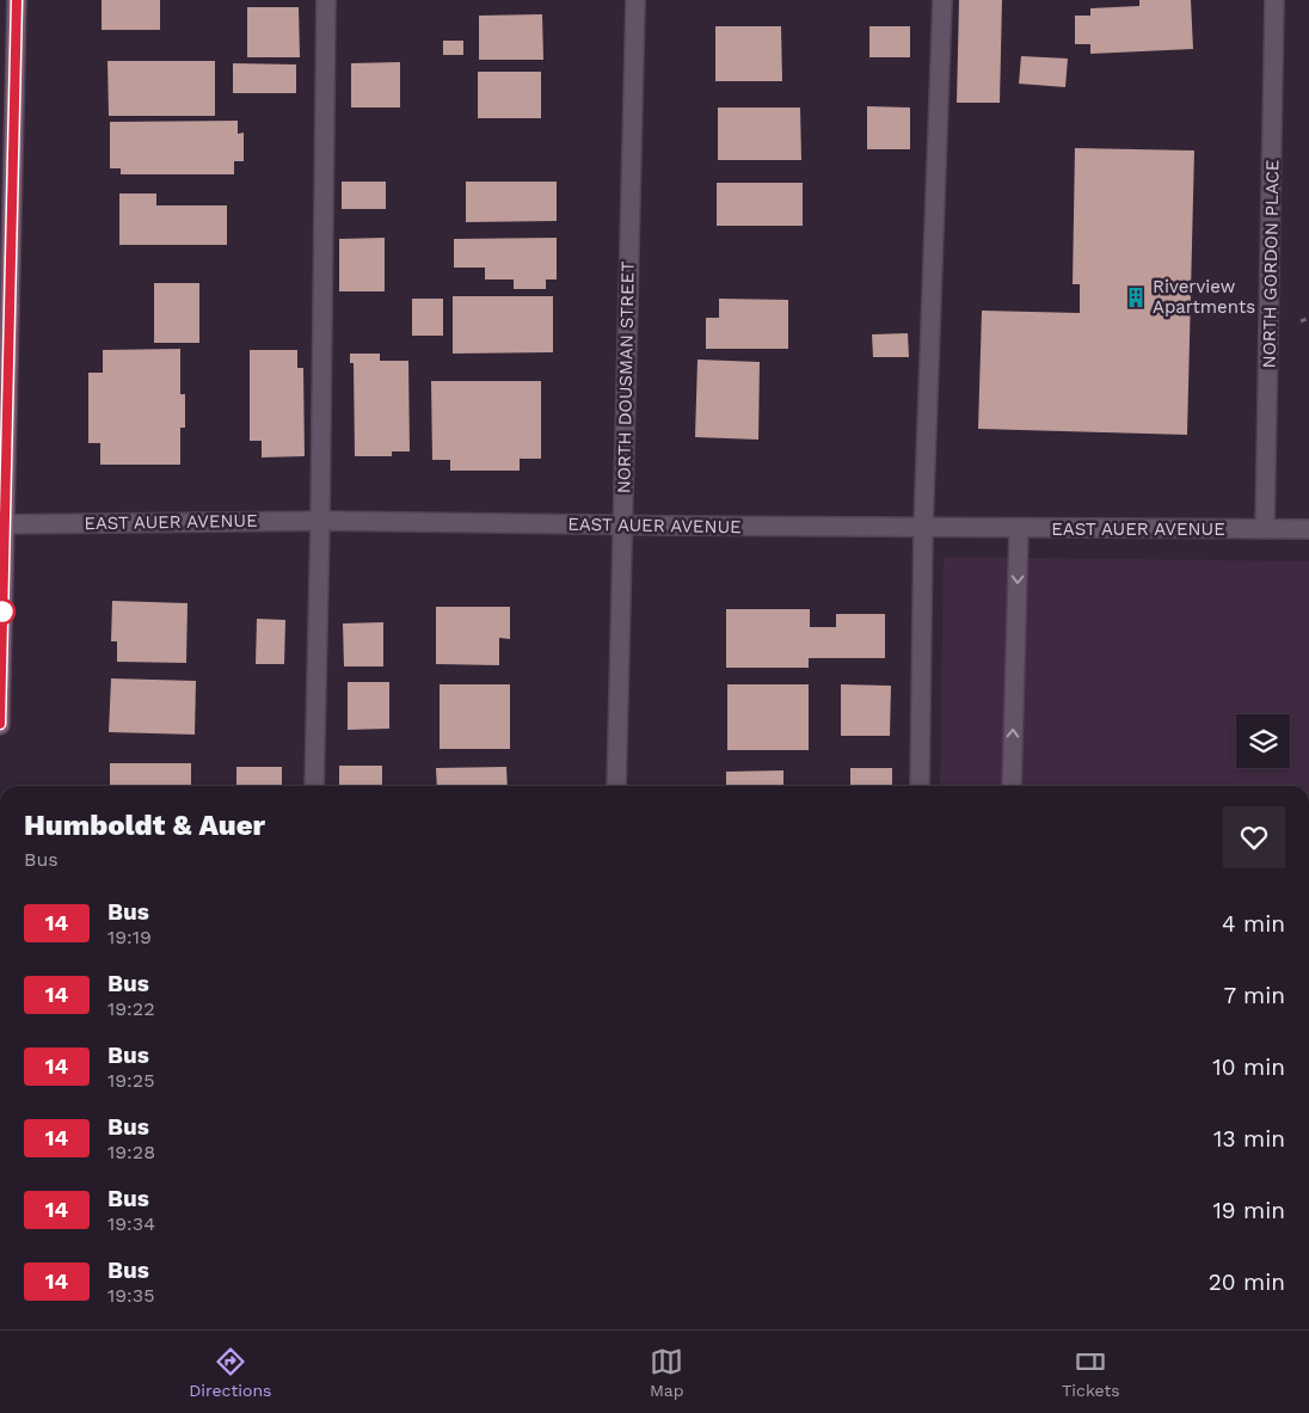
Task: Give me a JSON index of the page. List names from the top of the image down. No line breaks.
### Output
{"streets":{"street":["NORTH GORDON PLACE","NORTH DOUSMAN STREET","EAST AUER AVENUE"]},"crossings":[["NORTH GORDON PLACE","EAST AUER AVENUE"],["NORTH DOUSMAN STREET","EAST AUER AVENUE"]],"places":{"building":["Riverview Apartments"]},"lines":["bus line 14"],"page":{"heading":["Humboldt & Auer","Bus"],"list":[{"mark":"14","name":"Bus","note":"19:19","value":"4 min"},{"mark":"14","name":"Bus","note":"19:22","value":"7 min"},{"mark":"14","name":"Bus","note":"19:25","value":"10 min"},{"mark":"14","name":"Bus","note":"19:28","value":"13 min"},{"mark":"14","name":"Bus","note":"19:34","value":"19 min"},{"mark":"14","name":"Bus","note":"19:35","value":"20 min"}],"tabs":["Directions","Map","Tickets"]}}
